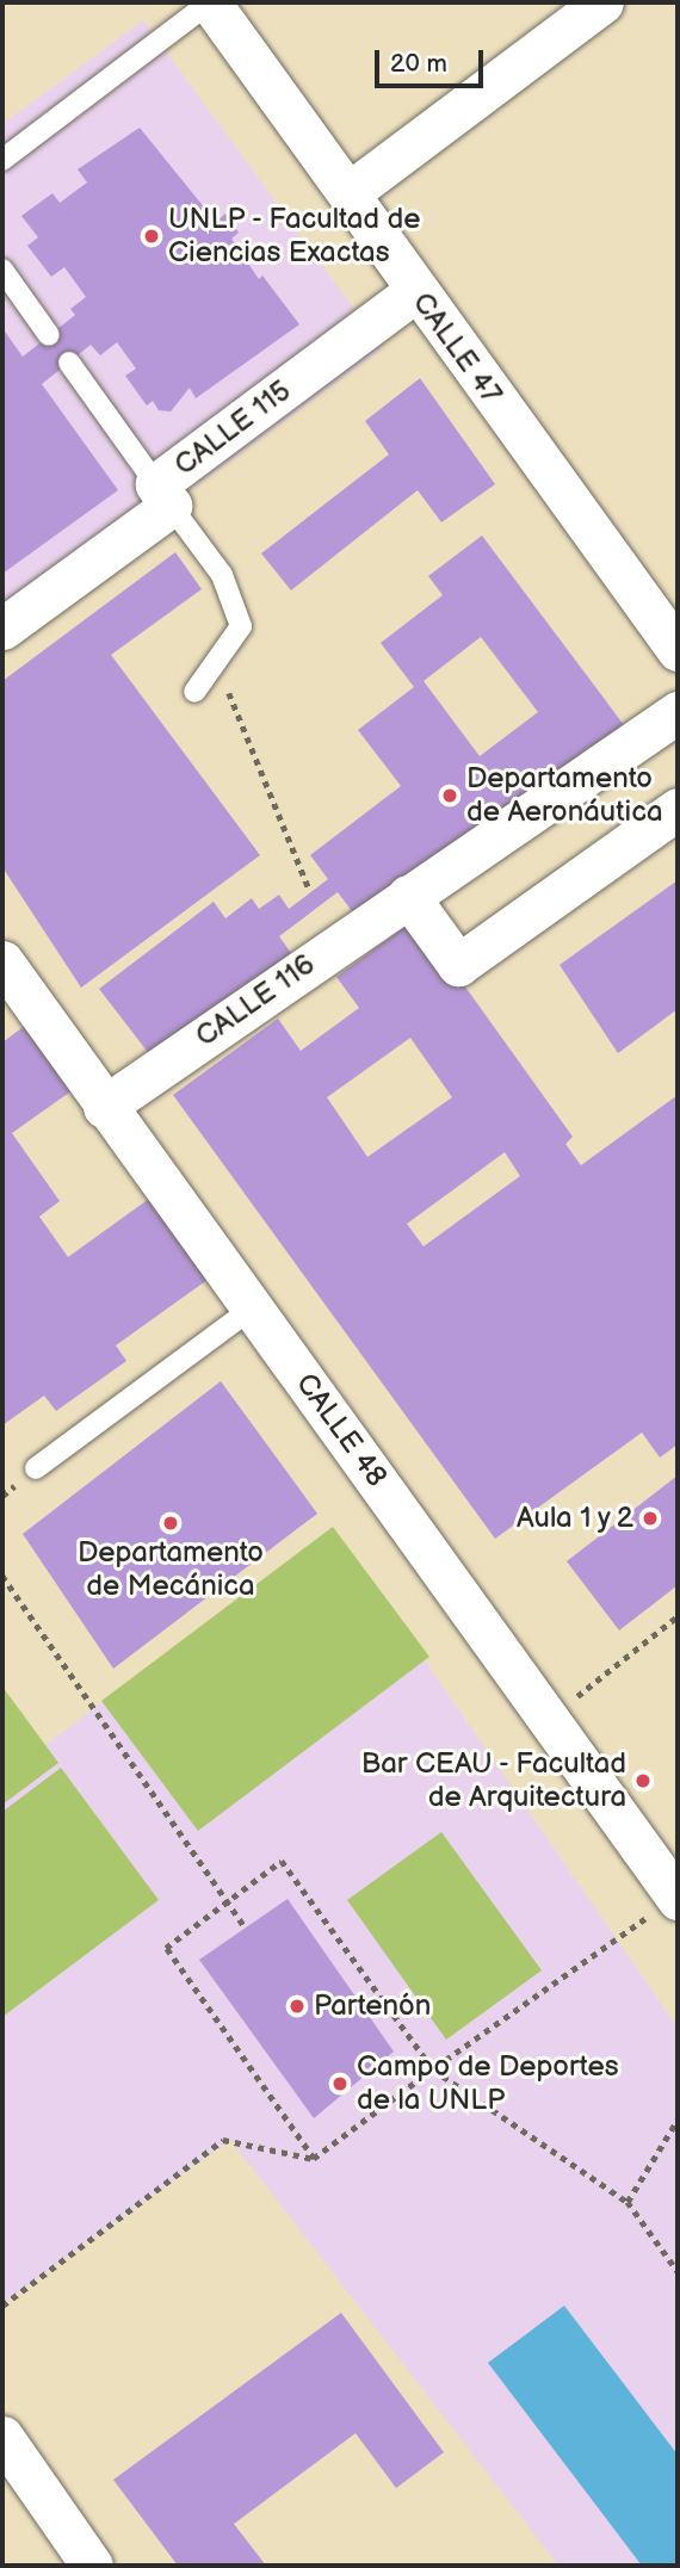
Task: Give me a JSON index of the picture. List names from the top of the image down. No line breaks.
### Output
{"streets":{"street":["CALLE 47","CALLE 115","CALLE 116","CALLE 48"]},"crossings":[["CALLE 47","CALLE 115"],["CALLE 116","CALLE 48"]],"places":["UNLP - Facultad de Ciencias Exactas","Departamento de Aeronáutica","Aula 1 y 2","Departamento de Mecánica","Bar CEAU - Facultad de Arquitectura","Partenón","Campo de Deportes de la UNLP"],"scale_bar":"20 m"}
